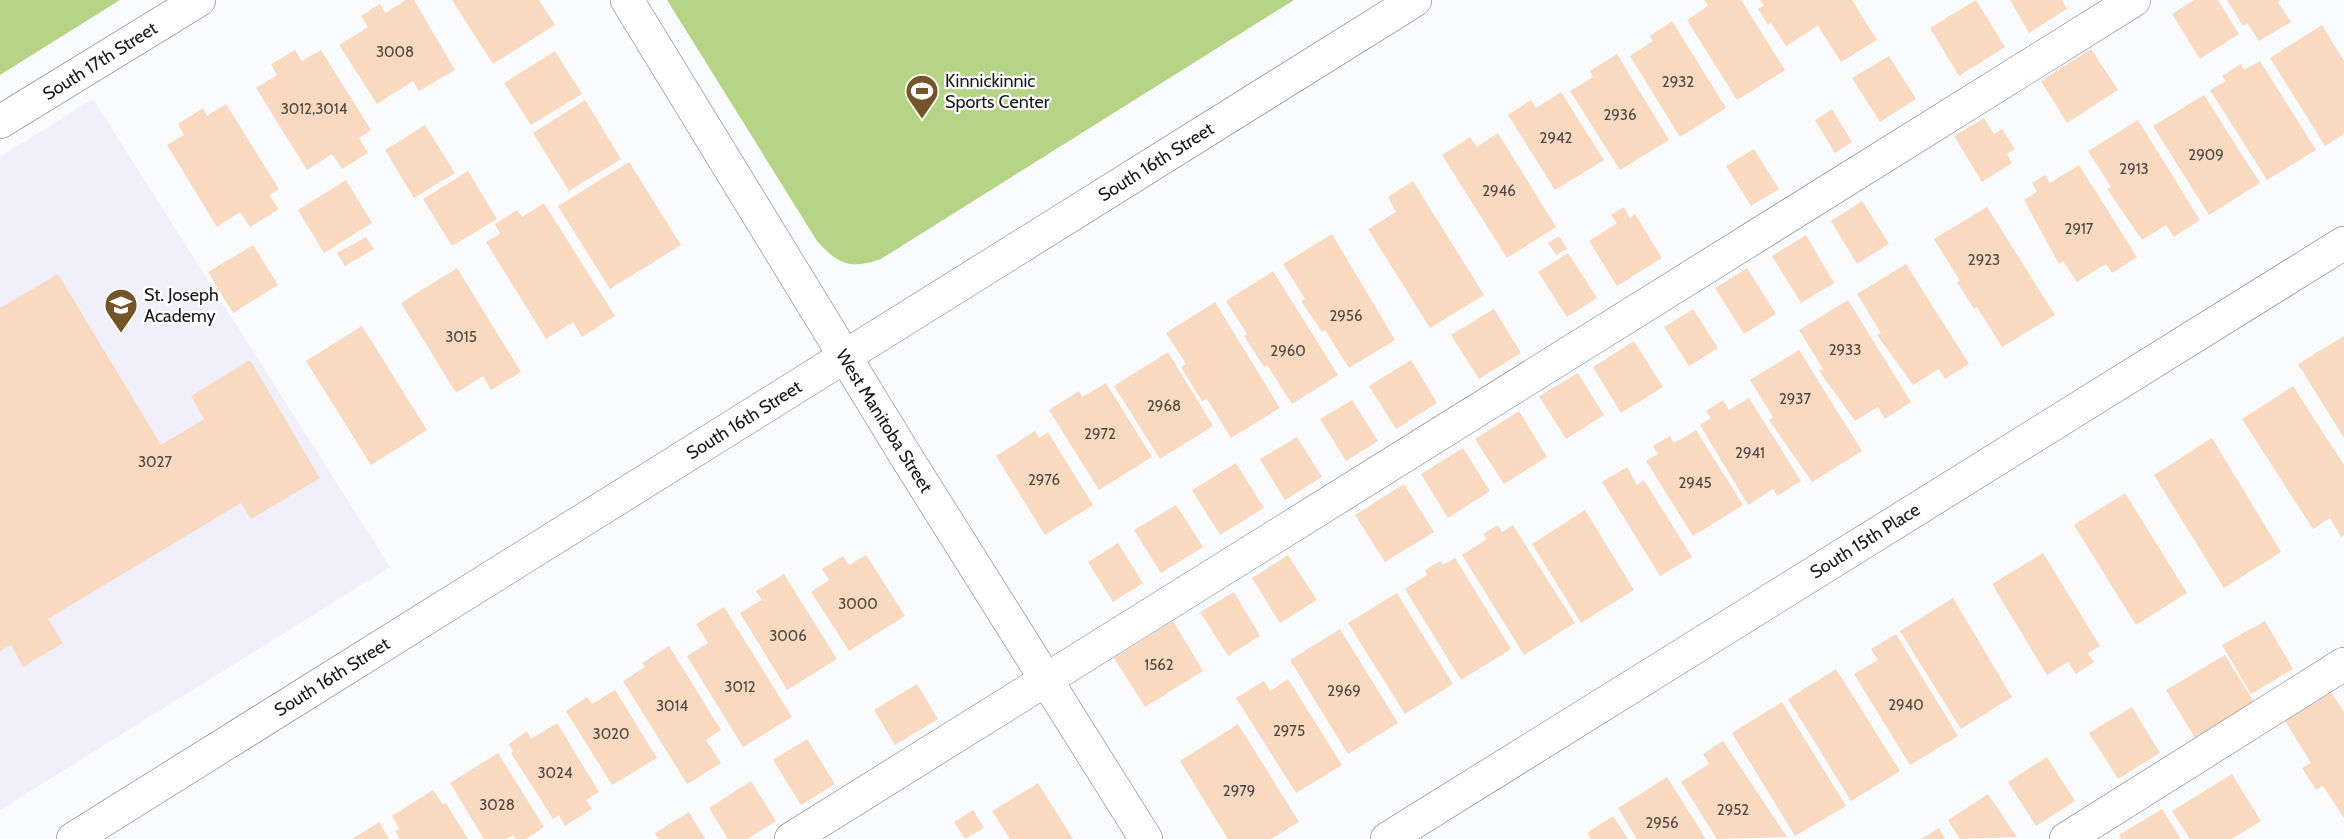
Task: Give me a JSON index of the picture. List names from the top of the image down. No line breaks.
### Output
{"streets":{"street":["South 17th Street","South 16th Street","West Manitoba Street","South 15th Place"]},"crossings":[["South 16th Street","West Manitoba Street"]],"places":{"sports":["Kinnickinnic Sports Center"],"school or university":["St. Joseph Academy"]},"house_numbers":["3008","2932","3012,3014","2936","2942","2909","2913","2946","2917","2923","2956","3015","2933","2960","2937","2968","2972","2941","3027","2976","2945","3000","3006","1562","3012","2969","2940","3014","2975","3020","3024","2979","3028","2952","2956"]}
